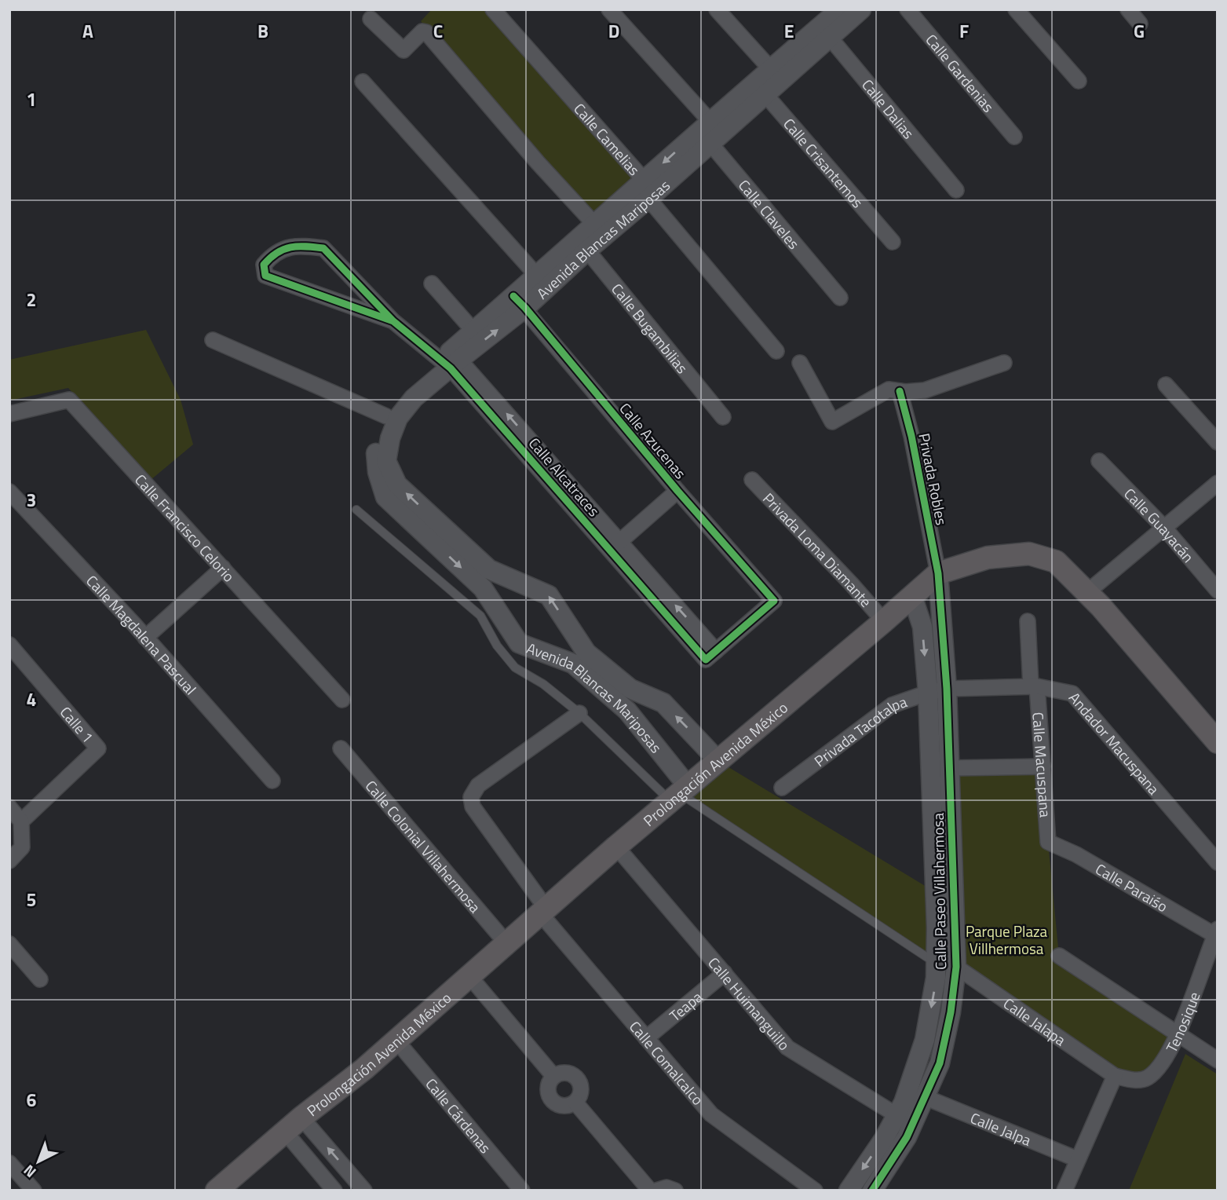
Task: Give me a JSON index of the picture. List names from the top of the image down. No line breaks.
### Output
{"streets":{"main road":["Prolongación Avenida México"],"street":["Calle Gardenias","Calle Dalias","Calle Camelias","Calle Crisantemos","Calle Claveles","Avenida Blancas Mariposas","Calle Bugambilias","Calle Azucenas","Calle Alcatraces","Privada Robles","Calle Guayacán","Calle Francisco Celorio","Privada Loma Diamante","Calle Magdalena Pascual","Calle 1","Privada Tacotalpa","Andador Macuspana","Calle Macuspana","Calle Colonial Villahermosa","Calle Paraiśo","Calle Paseo Villahermosa","Calle Huimanguillo","Teapa","Calle Jalapa","Tenosique","Calle Comalcalco","Calle Cárdenas","Calle Jalpa"]},"crossings":[["Calle Dalias","Avenida Blancas Mariposas"],["Calle Camelias","Avenida Blancas Mariposas"],["Calle Crisantemos","Avenida Blancas Mariposas"],["Calle Claveles","Avenida Blancas Mariposas"],["Avenida Blancas Mariposas","Calle Bugambilias"],["Avenida Blancas Mariposas","Calle Azucenas"],["Avenida Blancas Mariposas","Calle Alcatraces"],["Avenida Blancas Mariposas","Prolongación Avenida México"],["Calle Azucenas","Calle Alcatraces"],["Privada Robles","Prolongación Avenida México"],["Privada Robles","Calle Paseo Villahermosa"],["Privada Loma Diamante","Prolongación Avenida México"],["Privada Tacotalpa","Andador Macuspana"],["Privada Tacotalpa","Calle Paseo Villahermosa"],["Andador Macuspana","Calle Macuspana"],["Andador Macuspana","Calle Paseo Villahermosa"],["Prolongación Avenida México","Calle Colonial Villahermosa"],["Prolongación Avenida México","Calle Paseo Villahermosa"],["Prolongación Avenida México","Calle Huimanguillo"],["Prolongación Avenida México","Calle Comalcalco"],["Prolongación Avenida México","Calle Cárdenas"],["Calle Macuspana","Calle Paraiśo"],["Calle Paraiśo","Tenosique"],["Calle Paseo Villahermosa","Calle Huimanguillo"],["Calle Paseo Villahermosa","Calle Jalapa"],["Calle Paseo Villahermosa","Calle Jalpa"],["Calle Huimanguillo","Teapa"],["Teapa","Calle Comalcalco"],["Calle Jalapa","Tenosique"]],"parks":["Parque Plaza Villhermosa"],"north":"bottom left","grid":{"columns":["A","B","C","D","E","F","G"],"rows":["1","2","3","4","5","6"]}}
